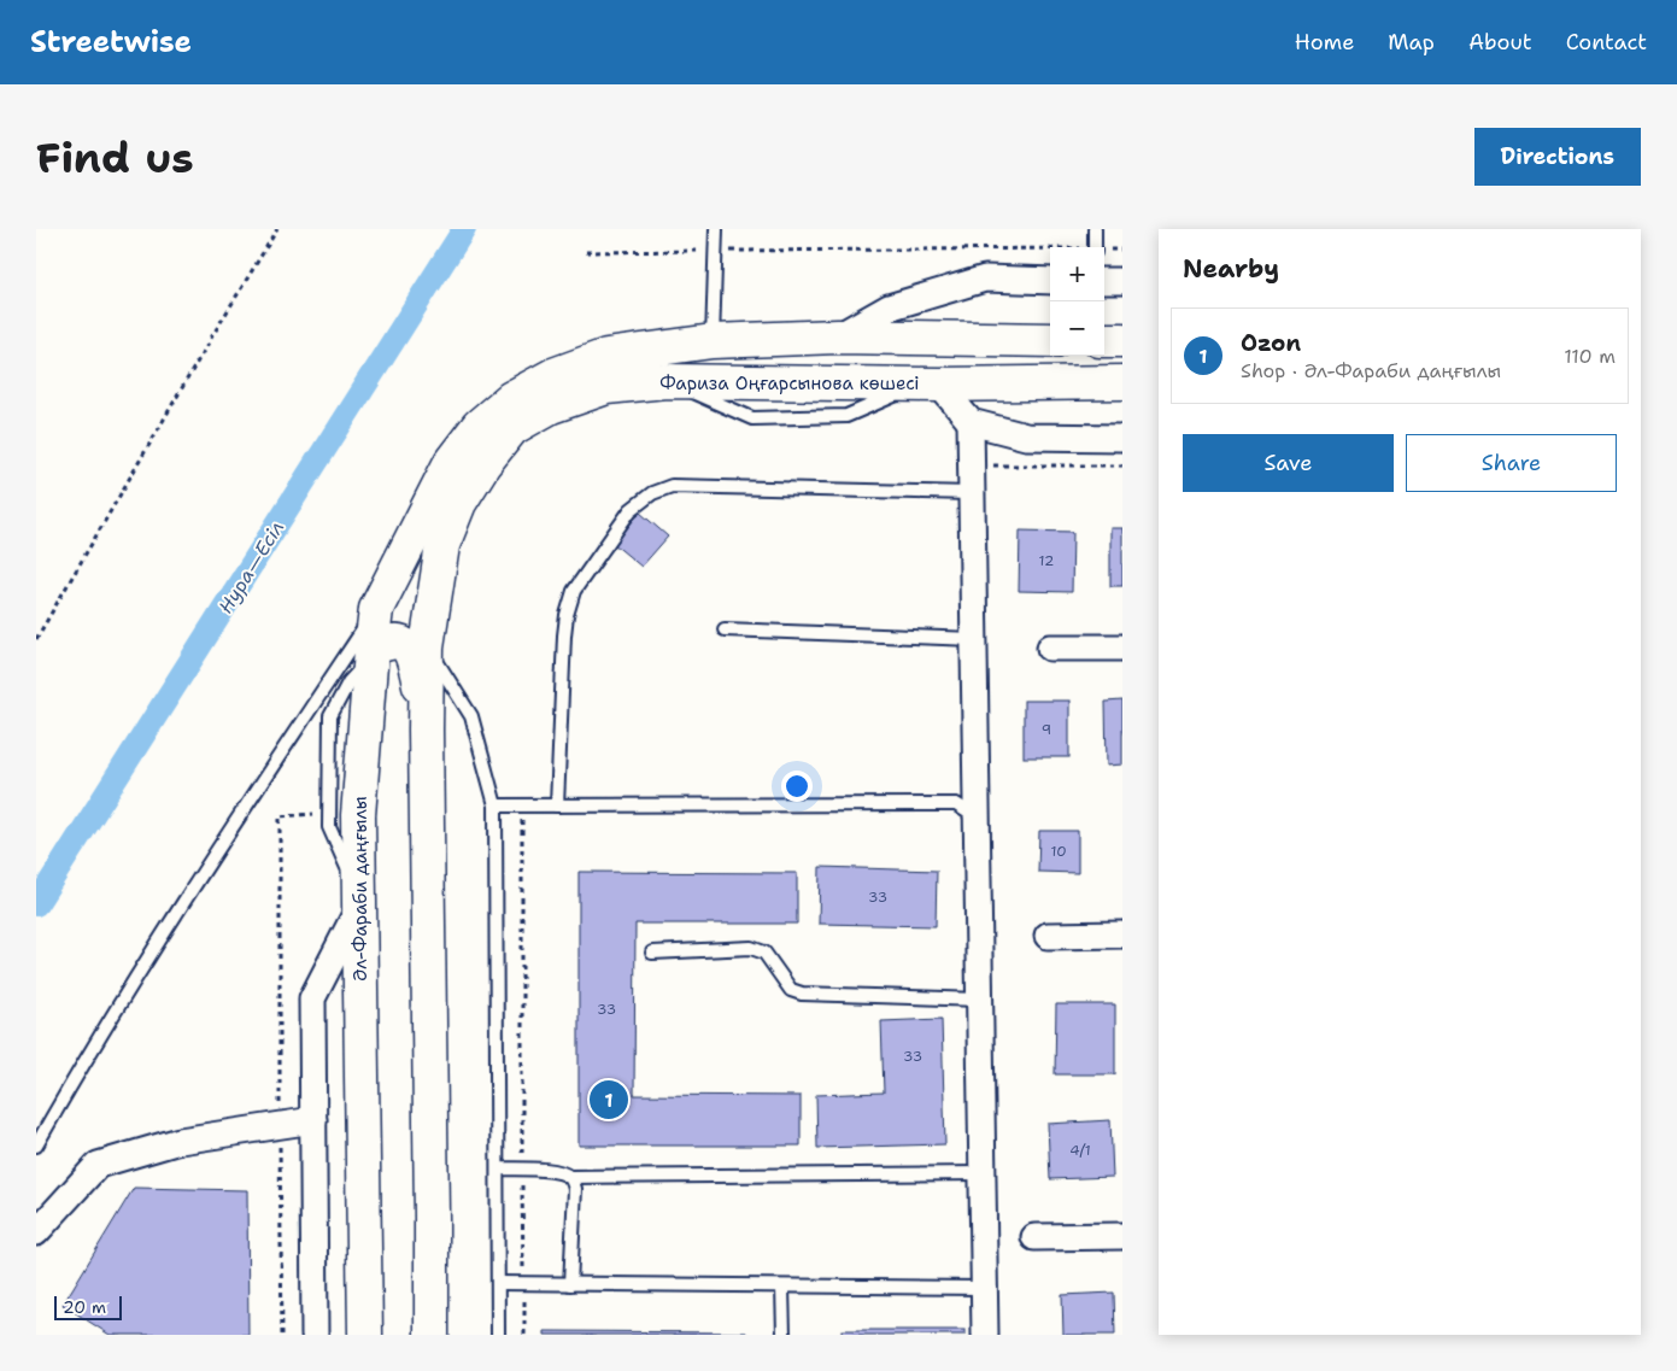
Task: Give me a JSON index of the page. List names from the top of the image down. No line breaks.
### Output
{"streets":{"street":["Фариза Оңғарсынова көшесі","Әл-Фараби даңғылы"]},"crossings":[["Фариза Оңғарсынова көшесі","Әл-Фараби даңғылы"]],"water":["Нура—Есіл"],"house_numbers":["12","9","10","33","33","33","4/1"],"scale_bar":"20 m","page":{"header":"Streetwise","nav":["Home","Map","About","Contact"],"buttons":["Directions",["Save","Share"]],"title":"Find us","heading":"Nearby","map_buttons":["+","−"],"list":[{"mark":"1","name":"Ozon","note":"Shop · Әл-Фараби даңғылы","value":"110 m"}],"pins":"1","scale":"20 m"}}
